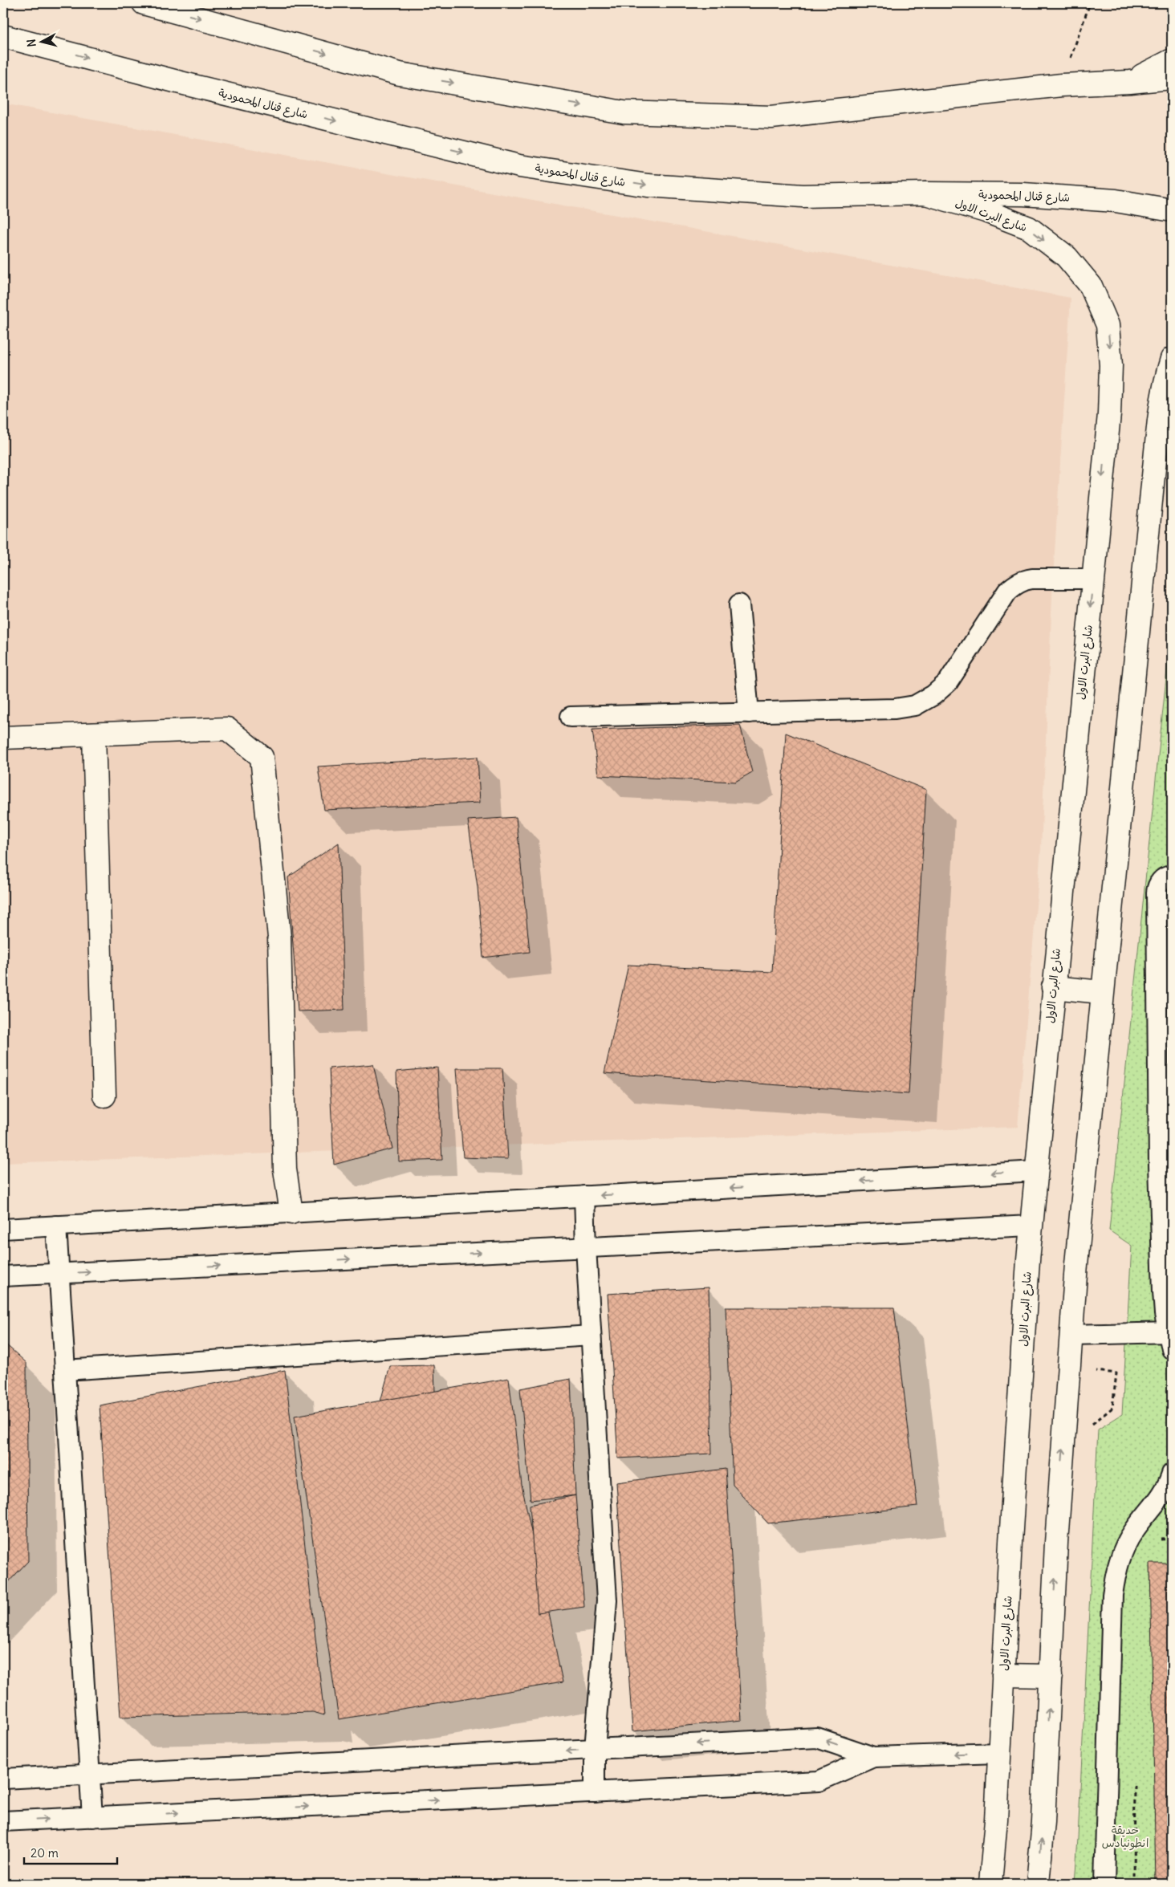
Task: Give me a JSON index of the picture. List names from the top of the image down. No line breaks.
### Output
{"streets":{"main road":["شارع قنال المحمودية","شارع البرت الاول"]},"crossings":[["شارع قنال المحمودية","شارع البرت الاول"]],"parks":["حديقة انطونيادس"],"scale_bar":"20 m","north":"left"}
